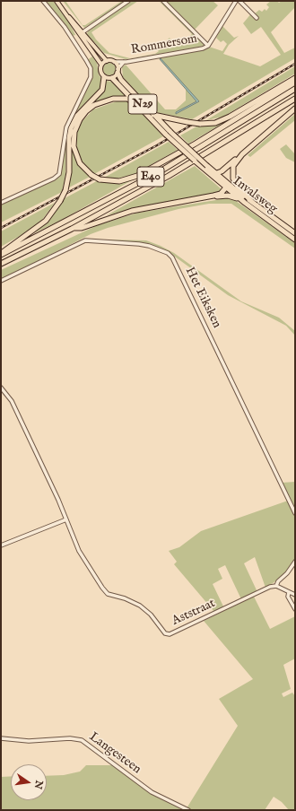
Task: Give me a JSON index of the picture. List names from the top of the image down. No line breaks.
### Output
{"streets":{"highway":["N29","E40","Invalsweg"],"street":["Rommersom","Het Eiksken","Aststraat","Langesteen"]},"crossings":[["Rommersom","N29"],["N29","Invalsweg"]],"north":"right"}
